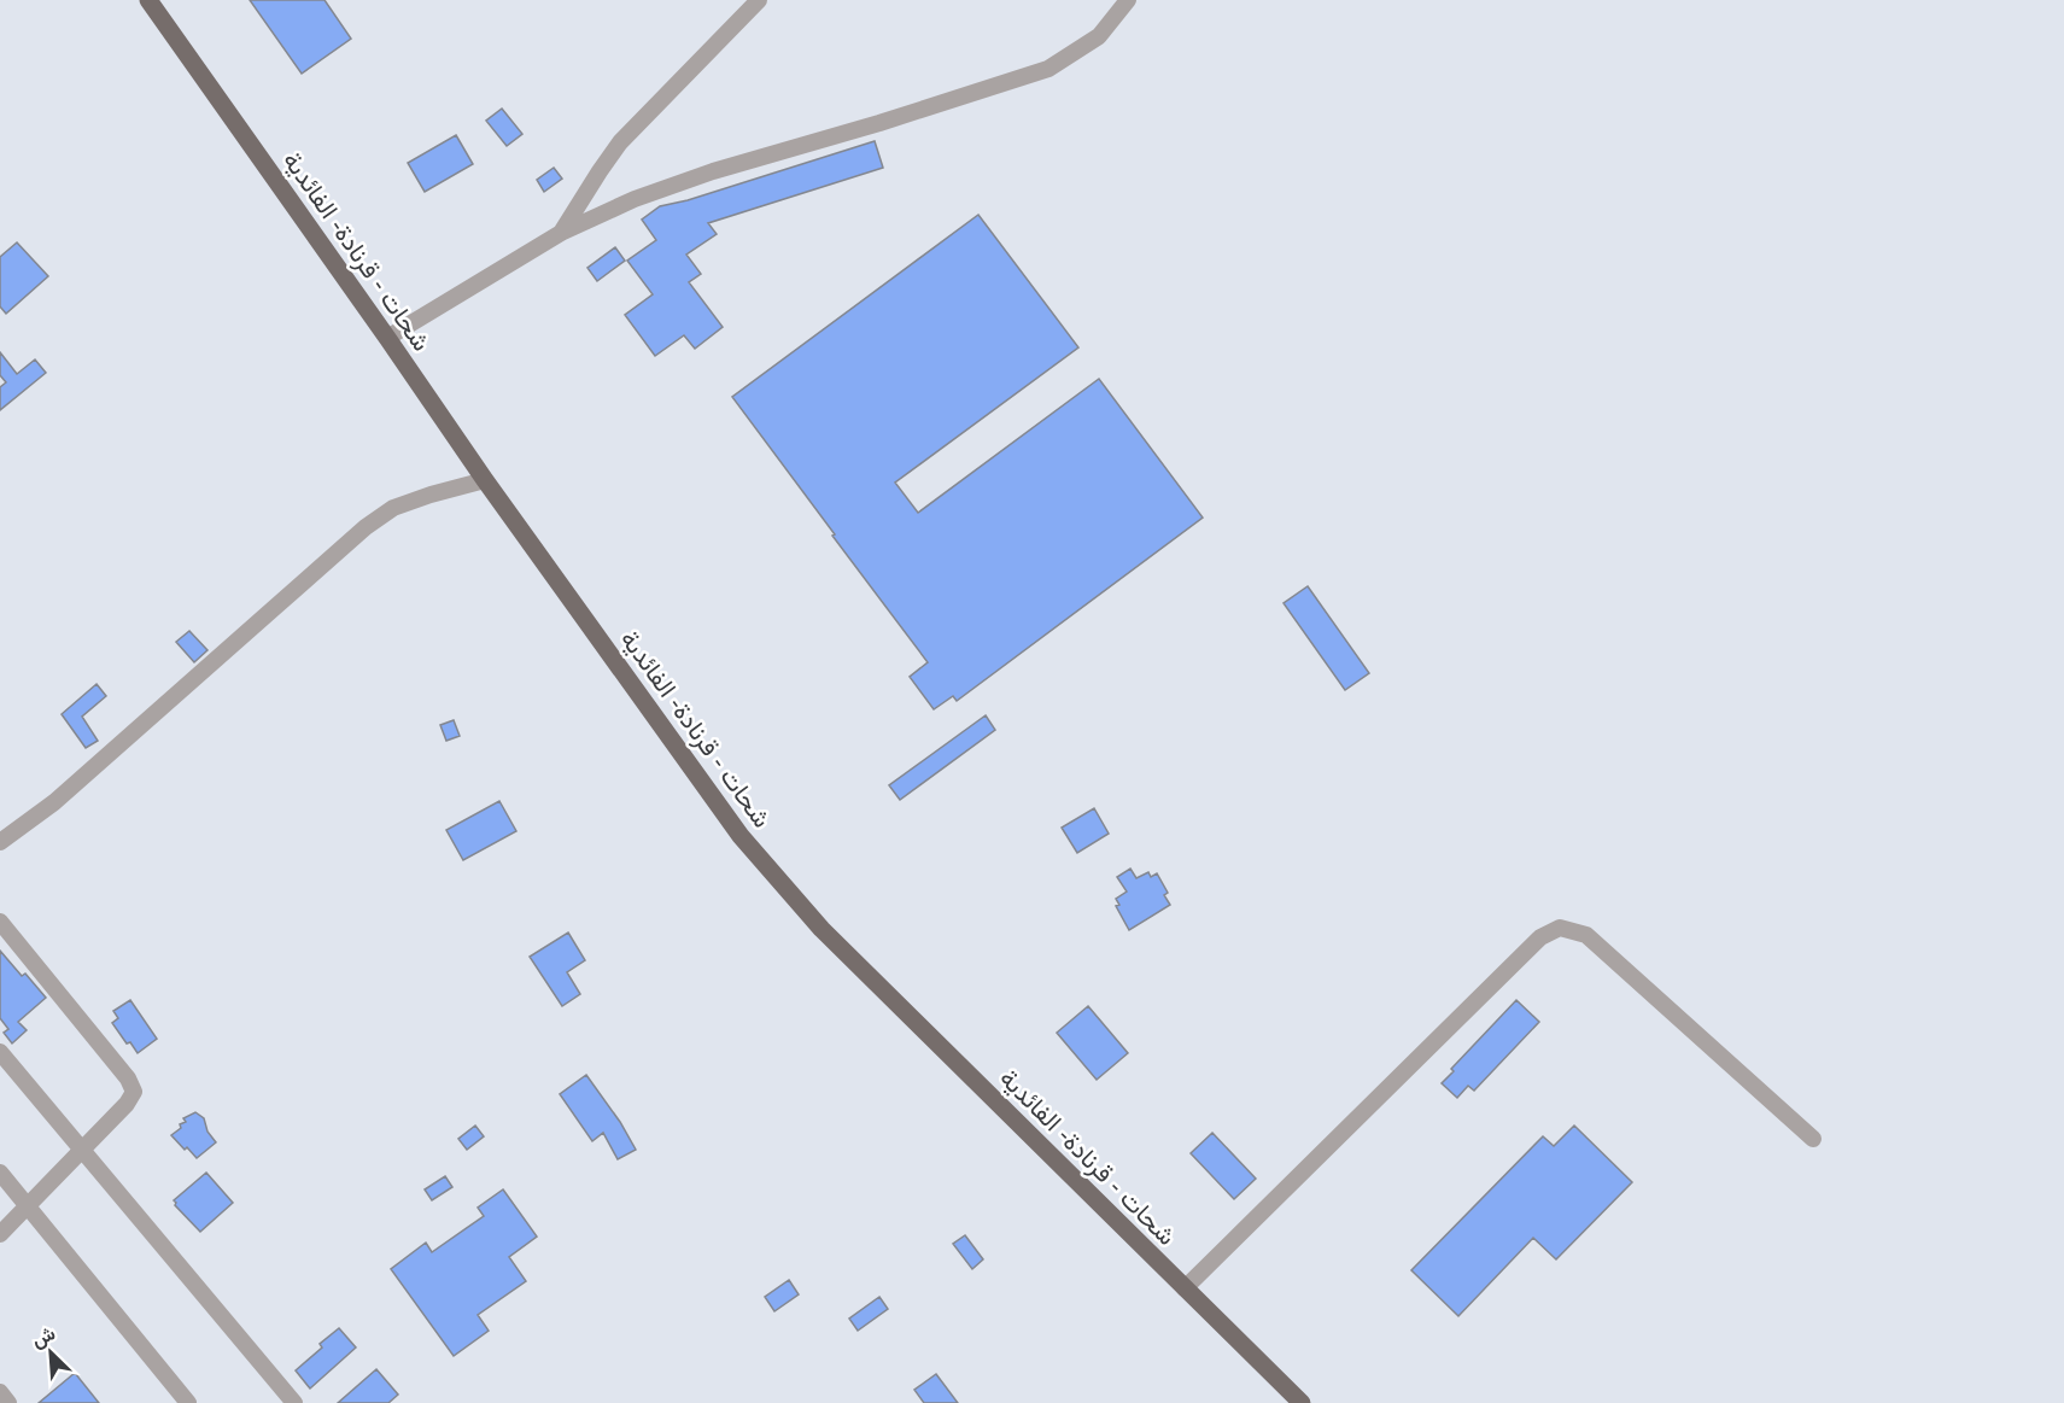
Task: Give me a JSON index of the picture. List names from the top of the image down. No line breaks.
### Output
{"streets":{"main road":["شحات - قرنادة- الفائدية"]},"north":"top left"}
